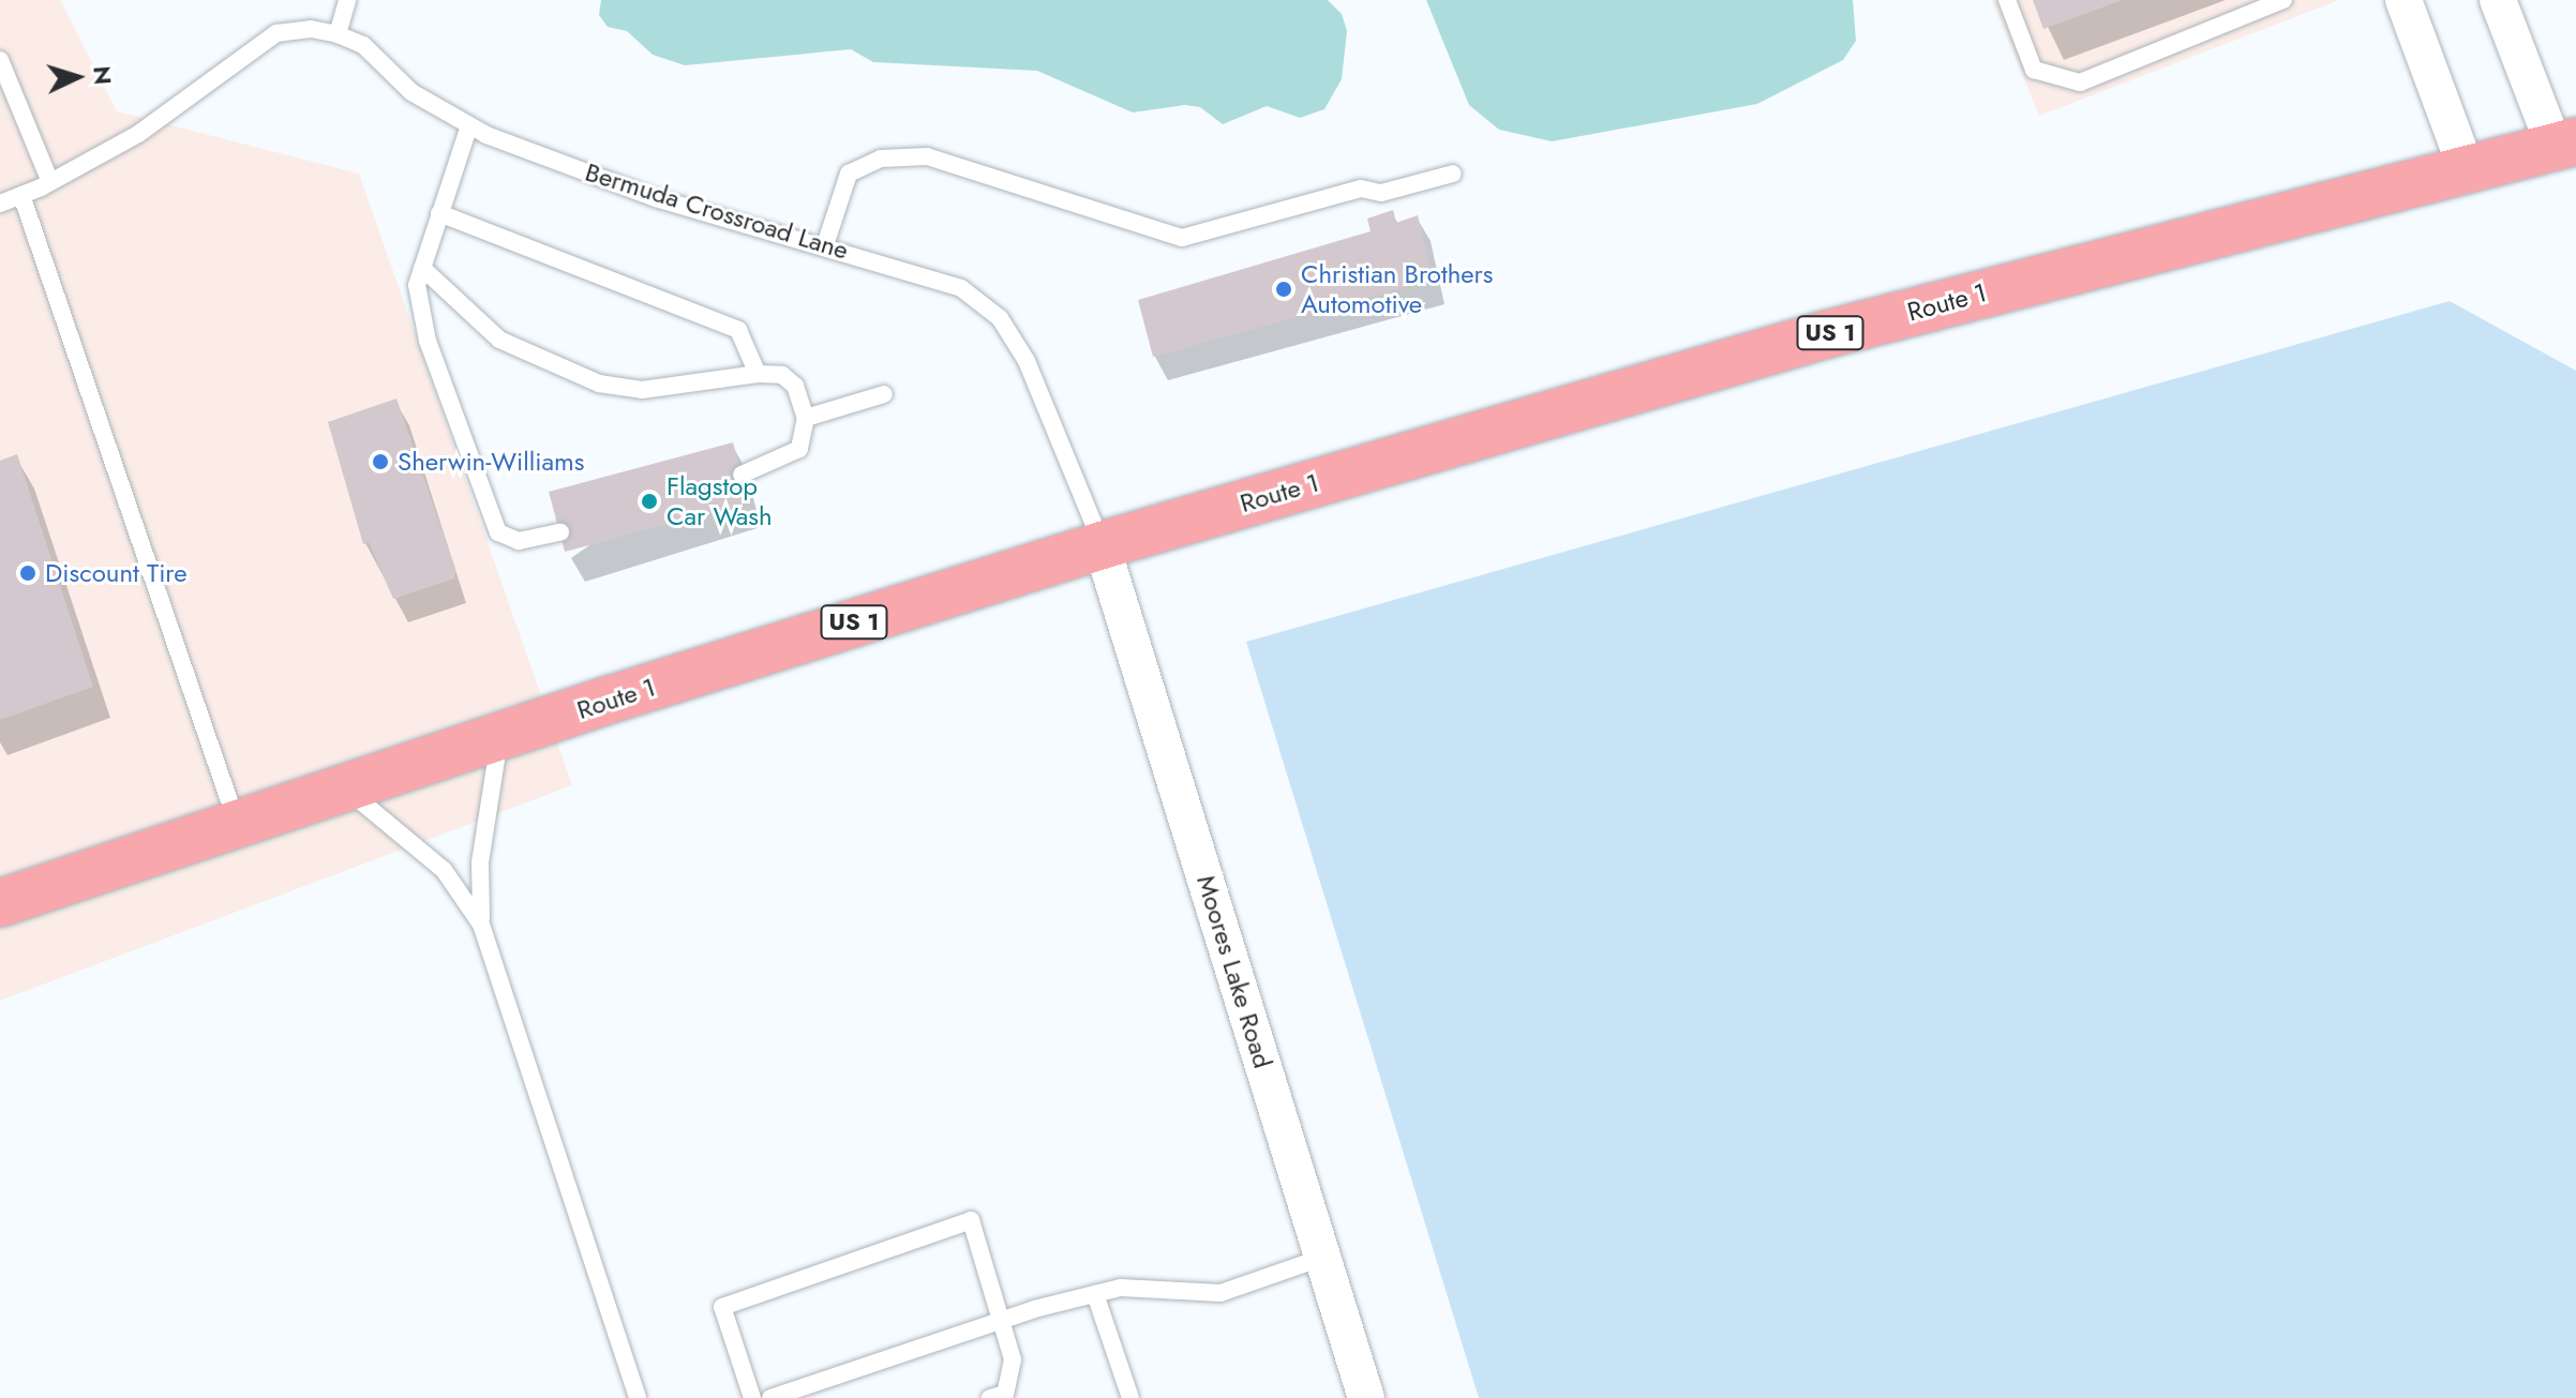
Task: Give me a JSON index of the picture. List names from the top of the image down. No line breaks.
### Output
{"streets":{"main road":["Route 1","US 1"],"street":["Moores Lake Road"],"lane":["Bermuda Crossroad Lane"]},"crossings":[["Bermuda Crossroad Lane","Route 1"],["Bermuda Crossroad Lane","Moores Lake Road"],["Route 1","Moores Lake Road"]],"places":["Christian Brothers Automotive","Sherwin-Williams","Flagstop Car Wash","Discount Tire"],"north":"right"}
